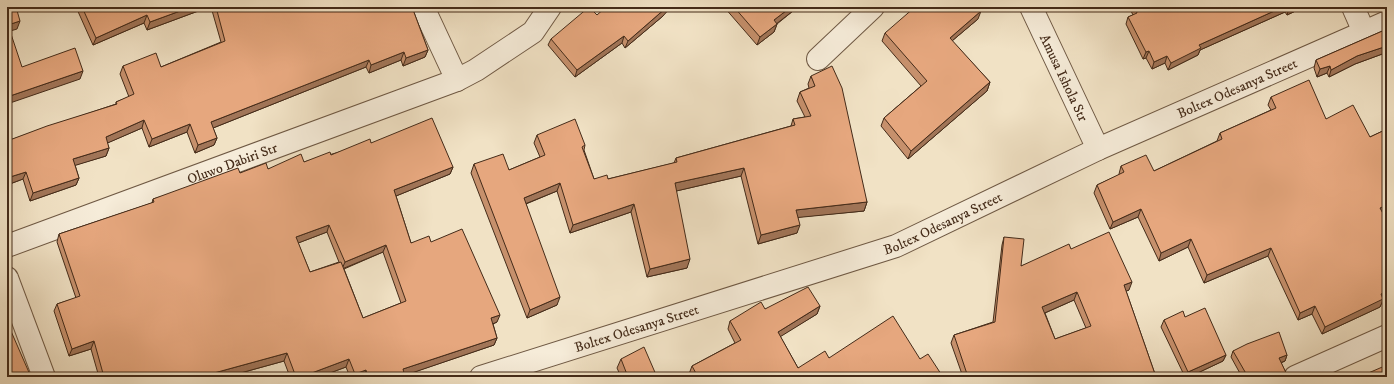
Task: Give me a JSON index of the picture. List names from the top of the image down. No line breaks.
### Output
{"streets":{"street":["Amusa Ishola Str","Boltex Odesanya Street","Oluwo Dabiri Str"]},"crossings":[["Amusa Ishola Str","Boltex Odesanya Street"]]}
